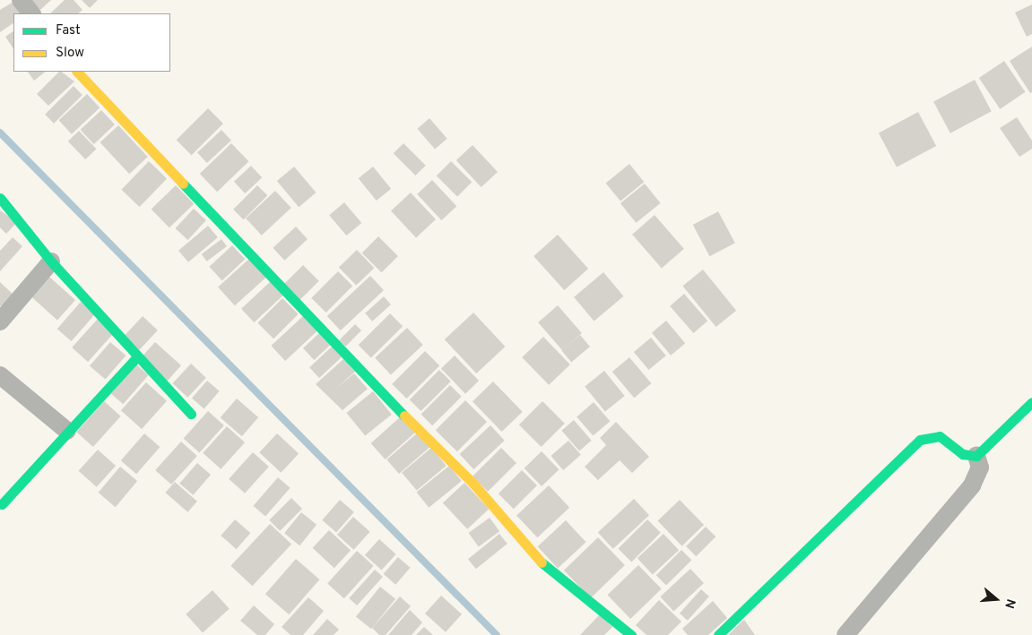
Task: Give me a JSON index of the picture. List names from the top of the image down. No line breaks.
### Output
{"legend":["Fast","Slow"],"north":"right"}
